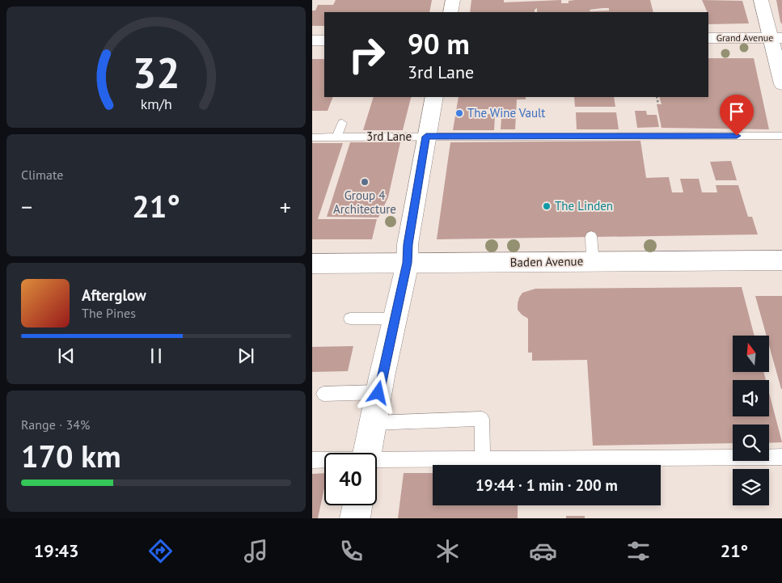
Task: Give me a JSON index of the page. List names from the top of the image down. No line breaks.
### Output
{"streets":{"street":["Grand Avenue","Baden Avenue"],"lane":["3rd Lane"]},"places":["The Wine Vault","Group 4 Architecture","The Linden"],"north":"top","page":{"turn":["90 m","3rd Lane"],"tile":["Climate",["Range · 34%","170 km"]],"heat":["−","21°","+"],"song":["Afterglow","The Pines"],"limit":"40","trip":"19:44 · 1 min · 200 m","tabs":["19:43","21°"],"gauge":["32","km/h"]}}
